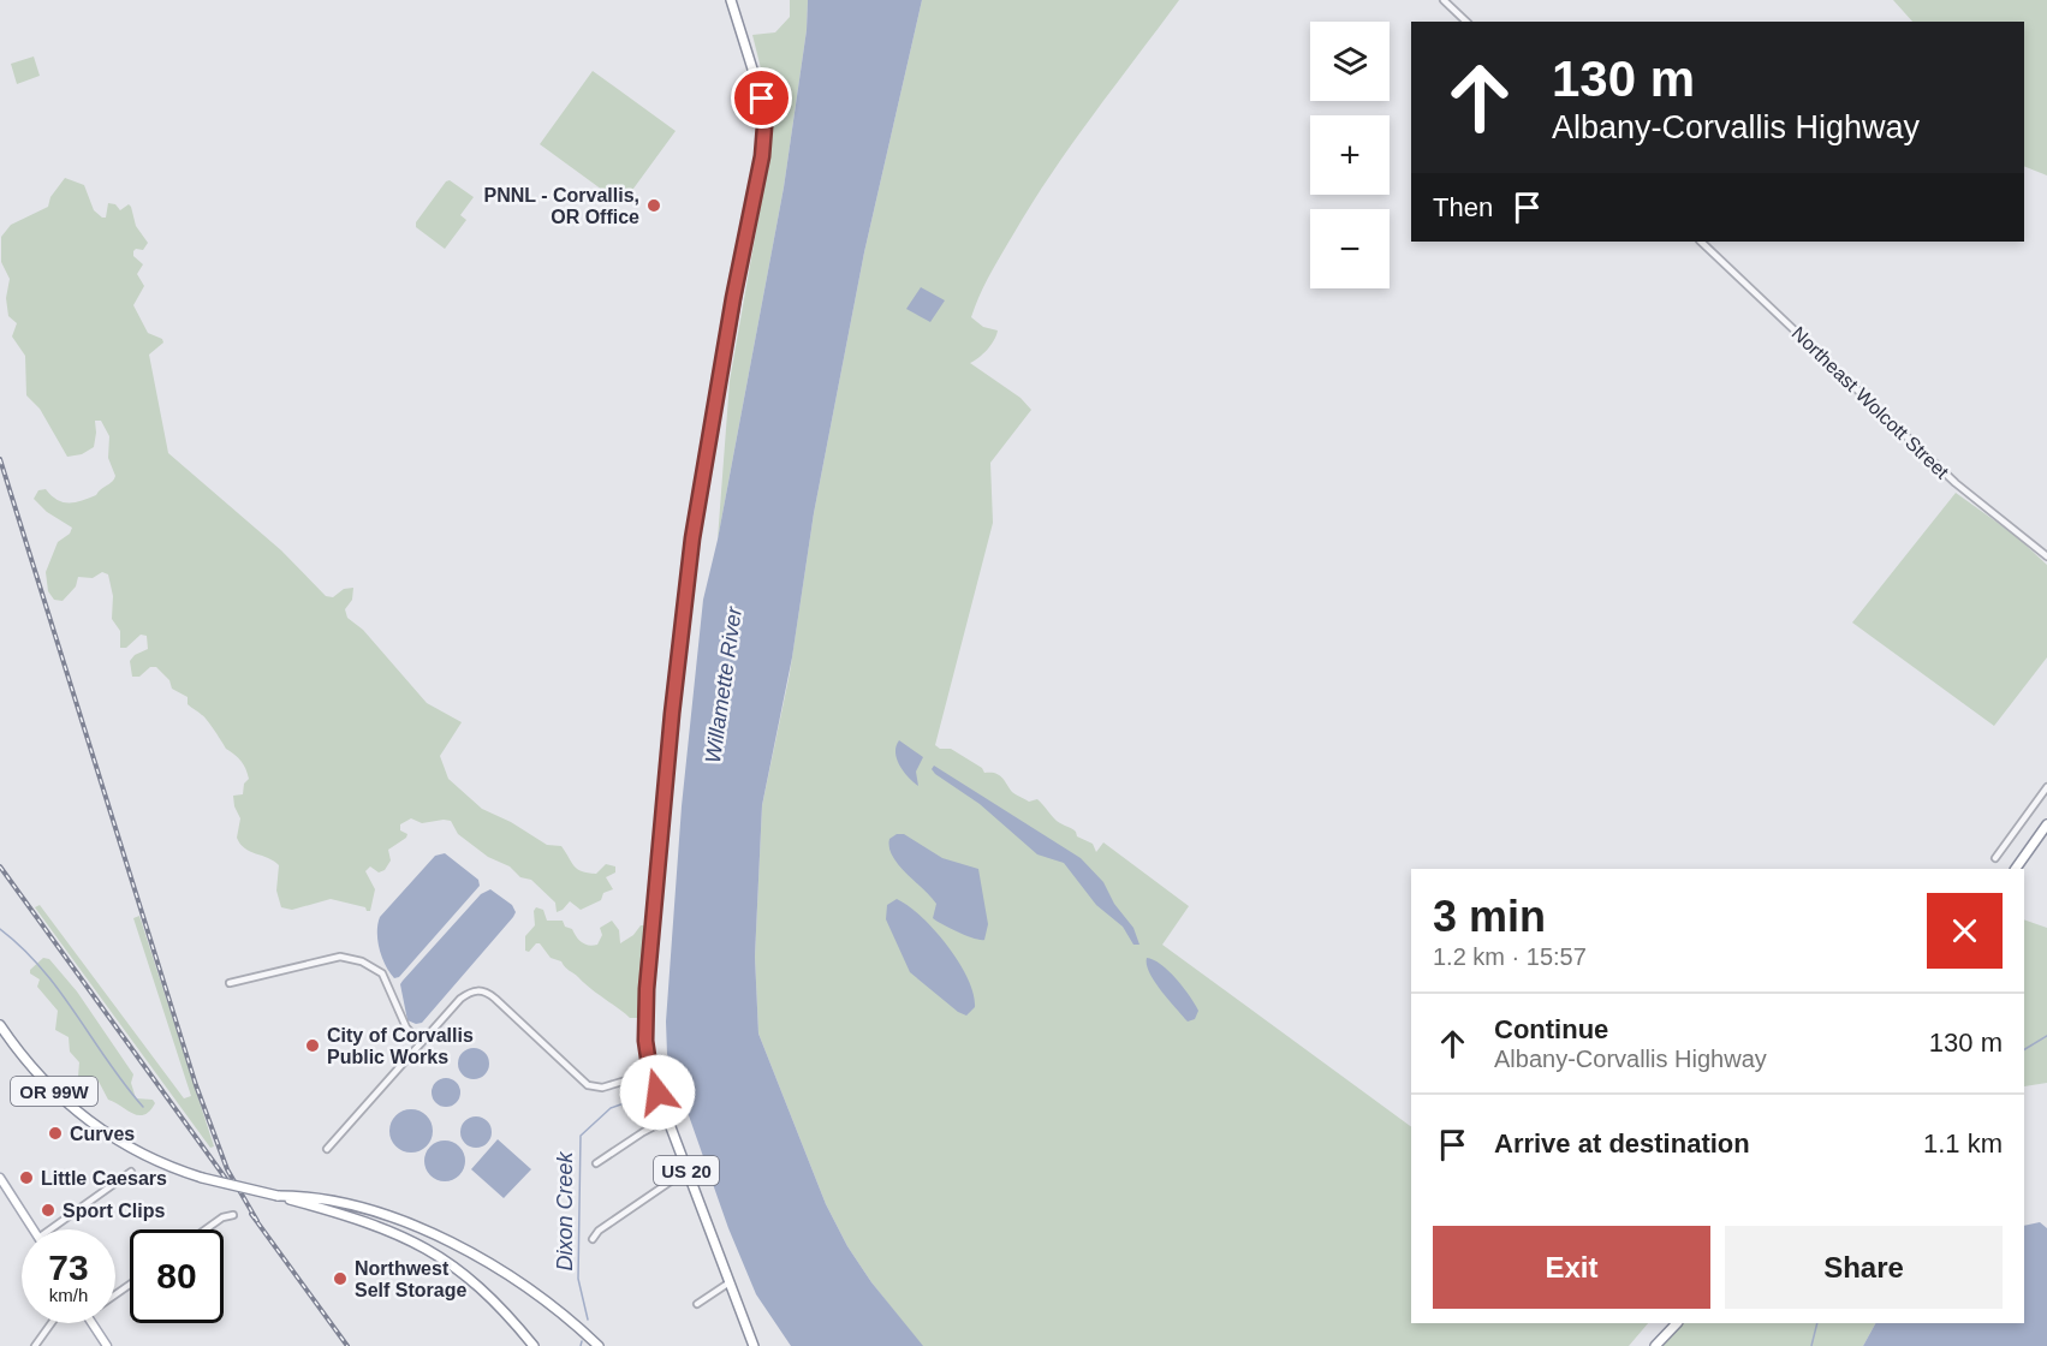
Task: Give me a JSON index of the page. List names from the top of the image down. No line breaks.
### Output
{"streets":{"highway":["OR 99W","US 20"],"street":["Northeast Wolcott Street"]},"water":["Willamette River","Dixon Creek"],"places":["PNNL - Corvallis, OR Office","City of Corvallis Public Works","Curves","Little Caesars","Sport Clips","Northwest Self Storage"],"page":{"map_buttons":["+","−"],"turn":["130 m","Albany-Corvallis Highway"],"then":"Then","heading":["3 min","1.2 km · 15:57"],"list":[{"name":"Continue","note":"Albany-Corvallis Highway","value":"130 m"},{"name":"Arrive at destination","value":"1.1 km"}],"buttons":["Exit","Share"],"speed":"73 km/h","limit":"80"}}
